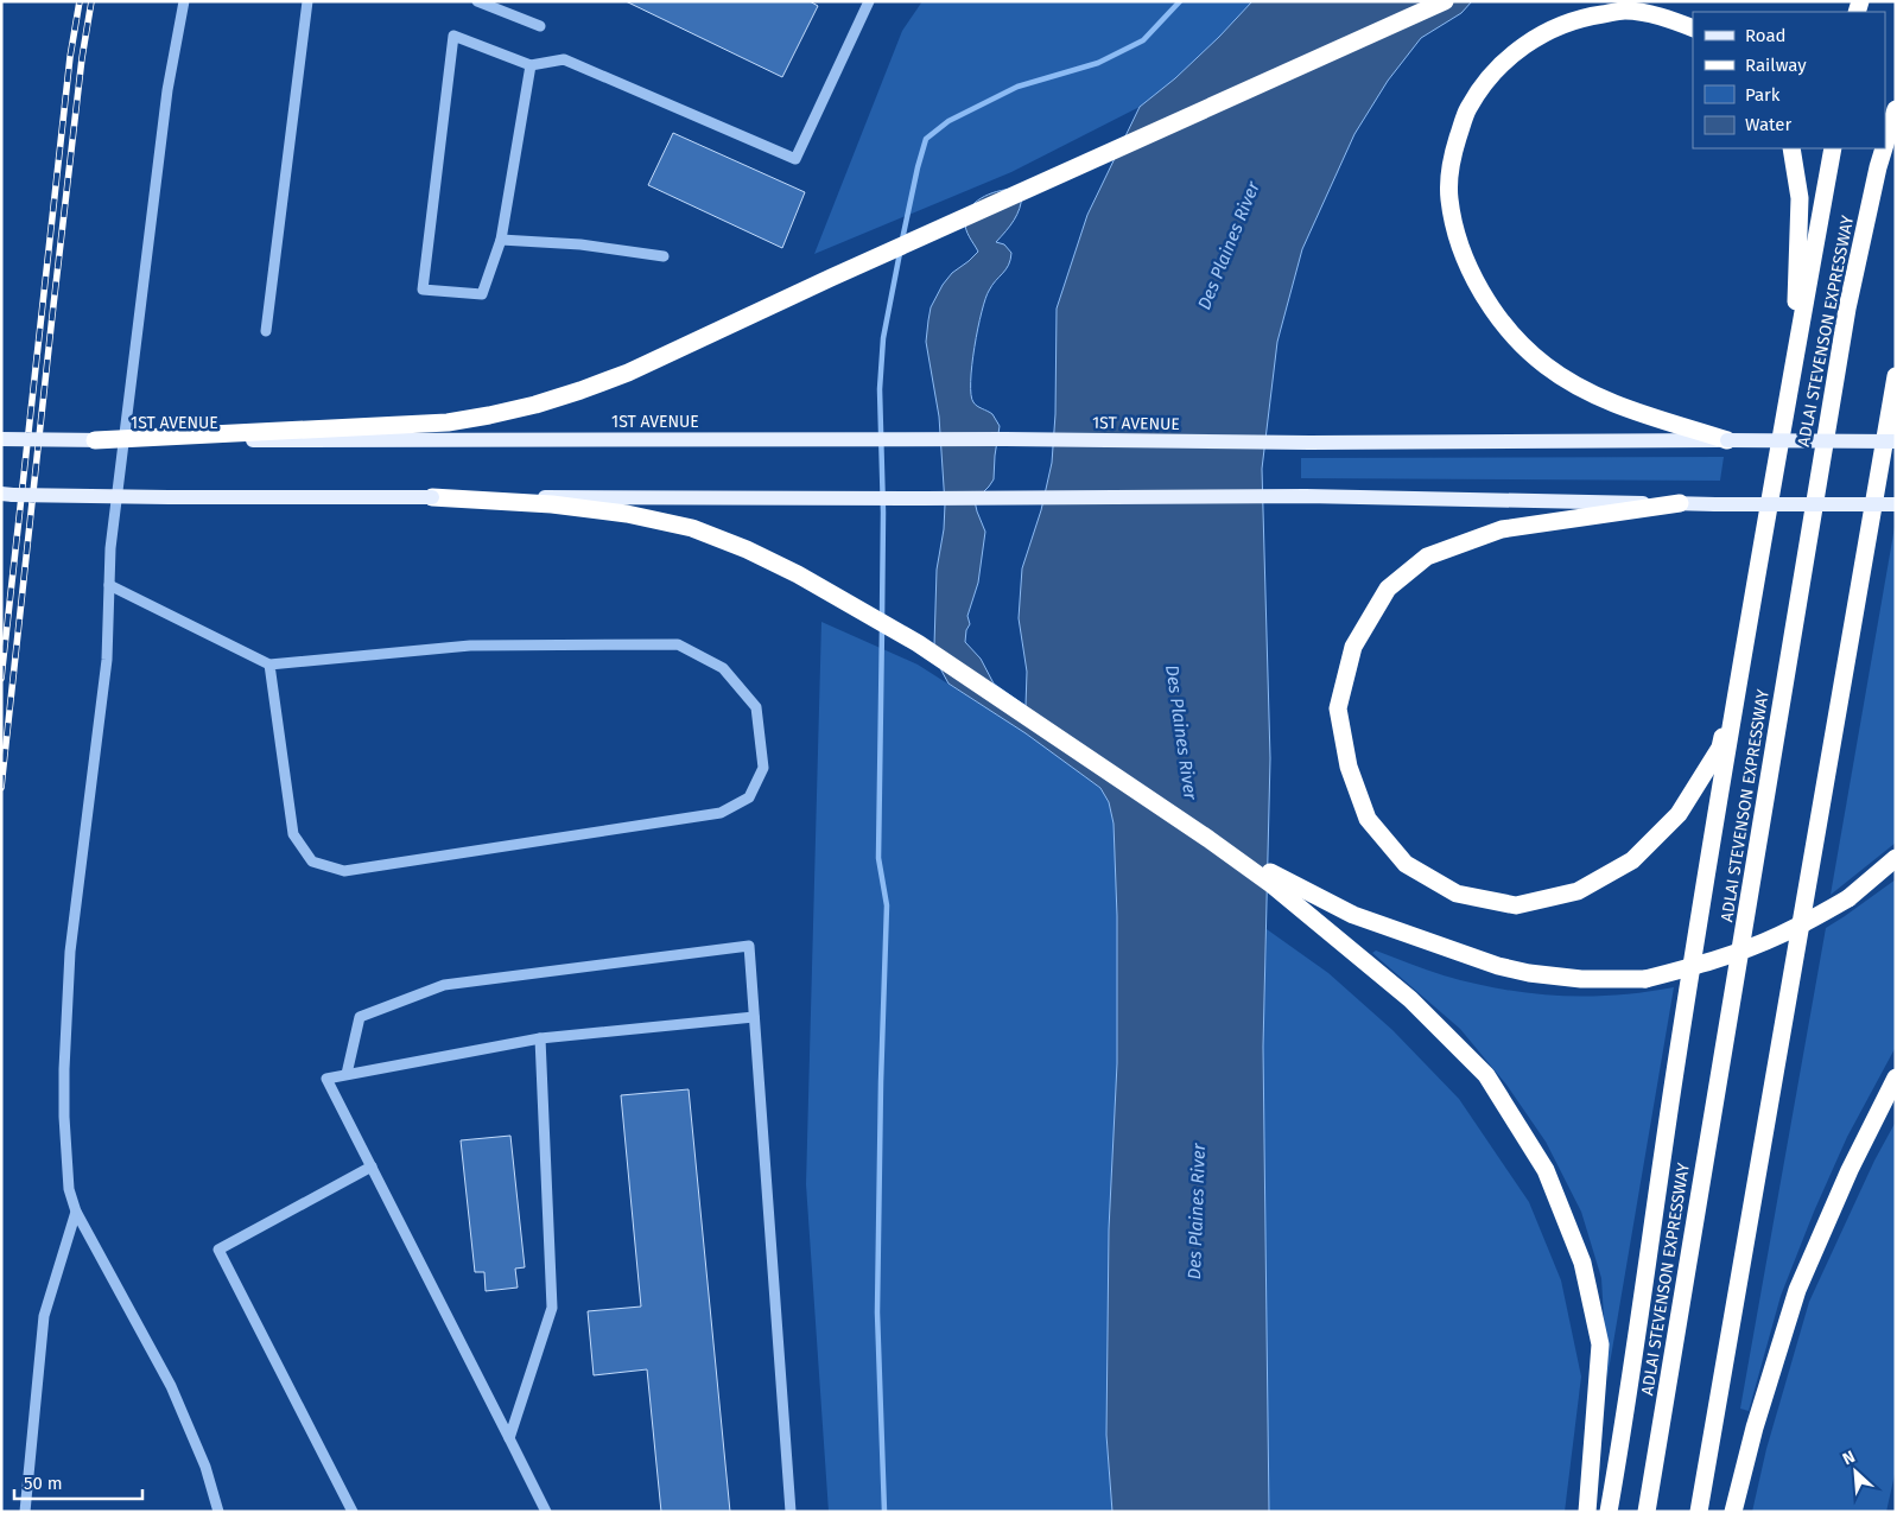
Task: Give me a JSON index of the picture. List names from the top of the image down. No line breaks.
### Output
{"streets":{"highway":["ADLAI STEVENSON EXPRESSWAY"],"main road":["1ST AVENUE"]},"water":["Des Plaines River"],"legend":["Road","Railway","Park","Water"],"scale_bar":"50 m","north":"top left"}
